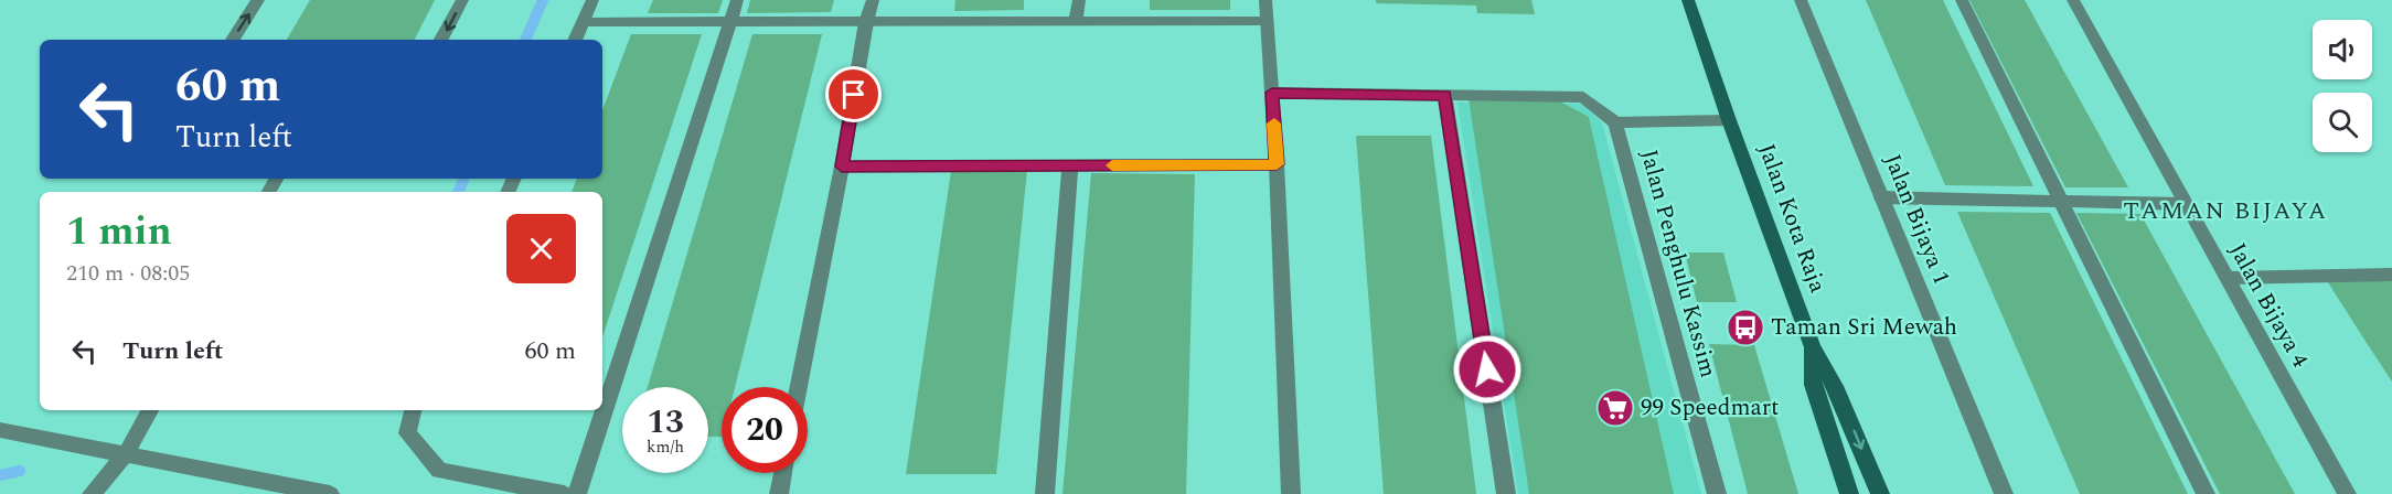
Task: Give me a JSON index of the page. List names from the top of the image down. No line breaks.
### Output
{"streets":{"main road":["Jalan Kota Raja"],"street":["Jalan Bijaya 1","Jalan Penghulu Kassim","Jalan Bijaya 4"]},"districts":["TAMAN BIJAYA"],"places":{"bus stop":["Taman Sri Mewah"],"supermarket":["99 Speedmart"]},"page":{"turn":["60 m","Turn left"],"heading":["1 min","210 m · 08:05"],"list":[{"name":"Turn left","value":"60 m"}],"speed":"13 km/h","limit":"20"}}
